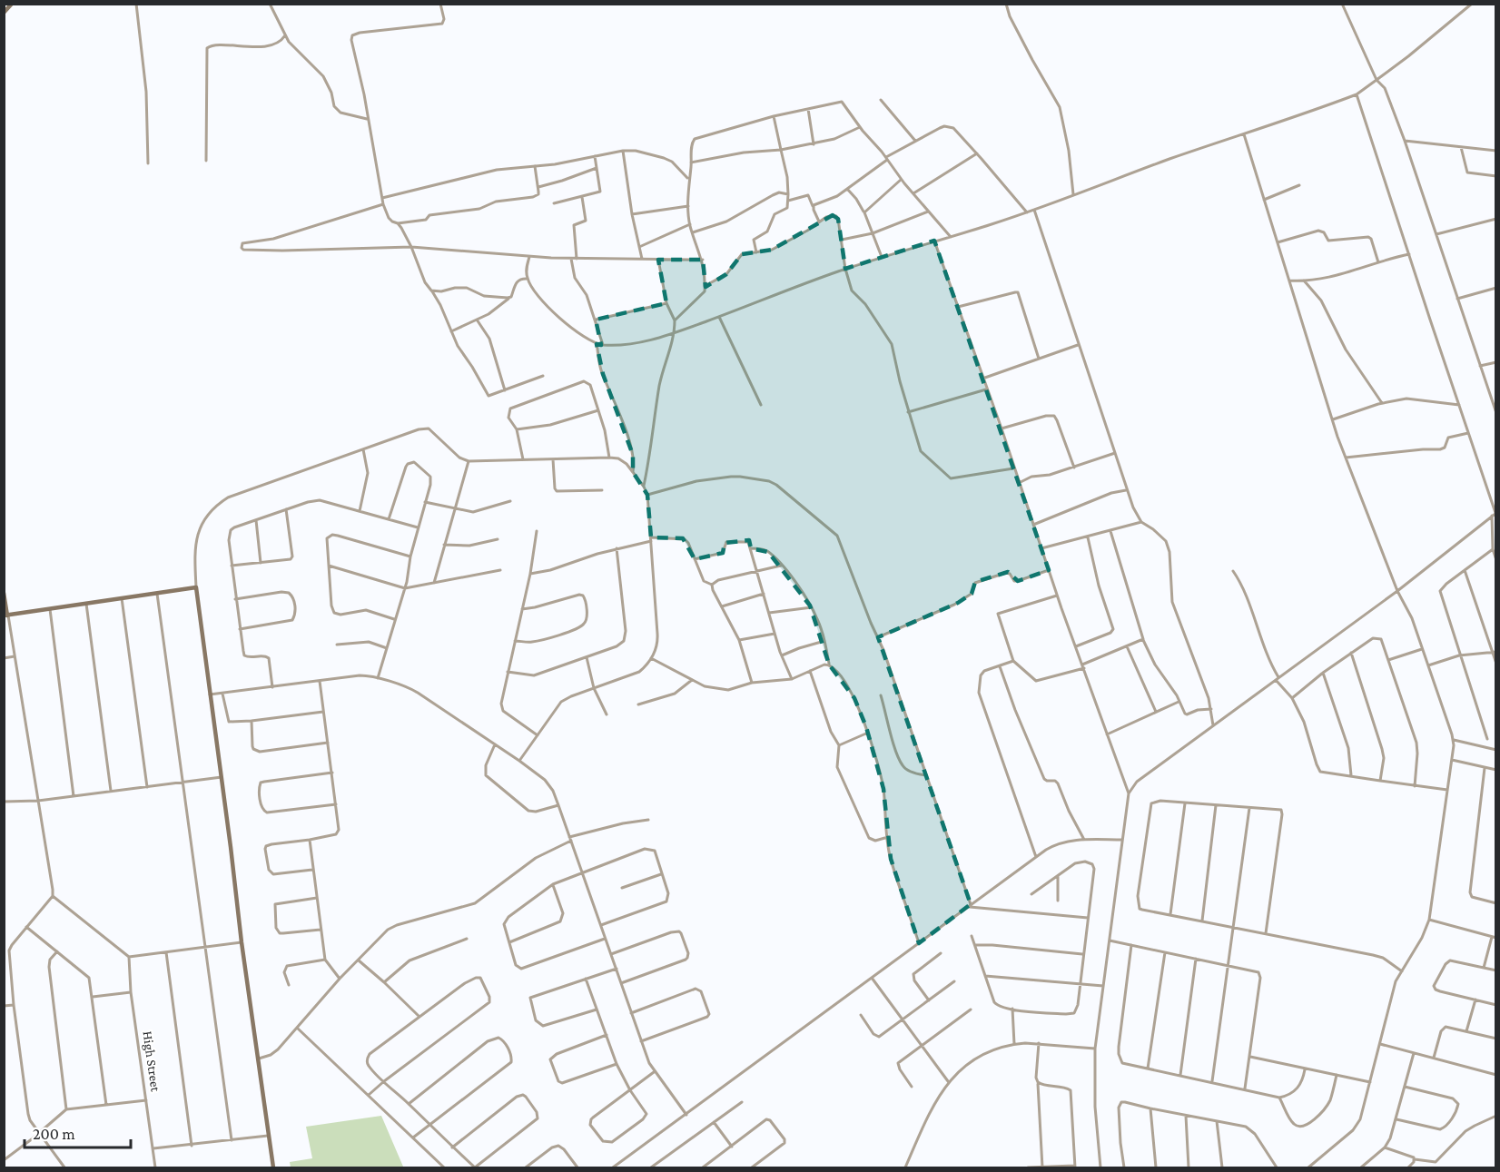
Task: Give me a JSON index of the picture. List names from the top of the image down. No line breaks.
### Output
{"streets":{"street":["High Street"]},"scale_bar":"200 m"}
